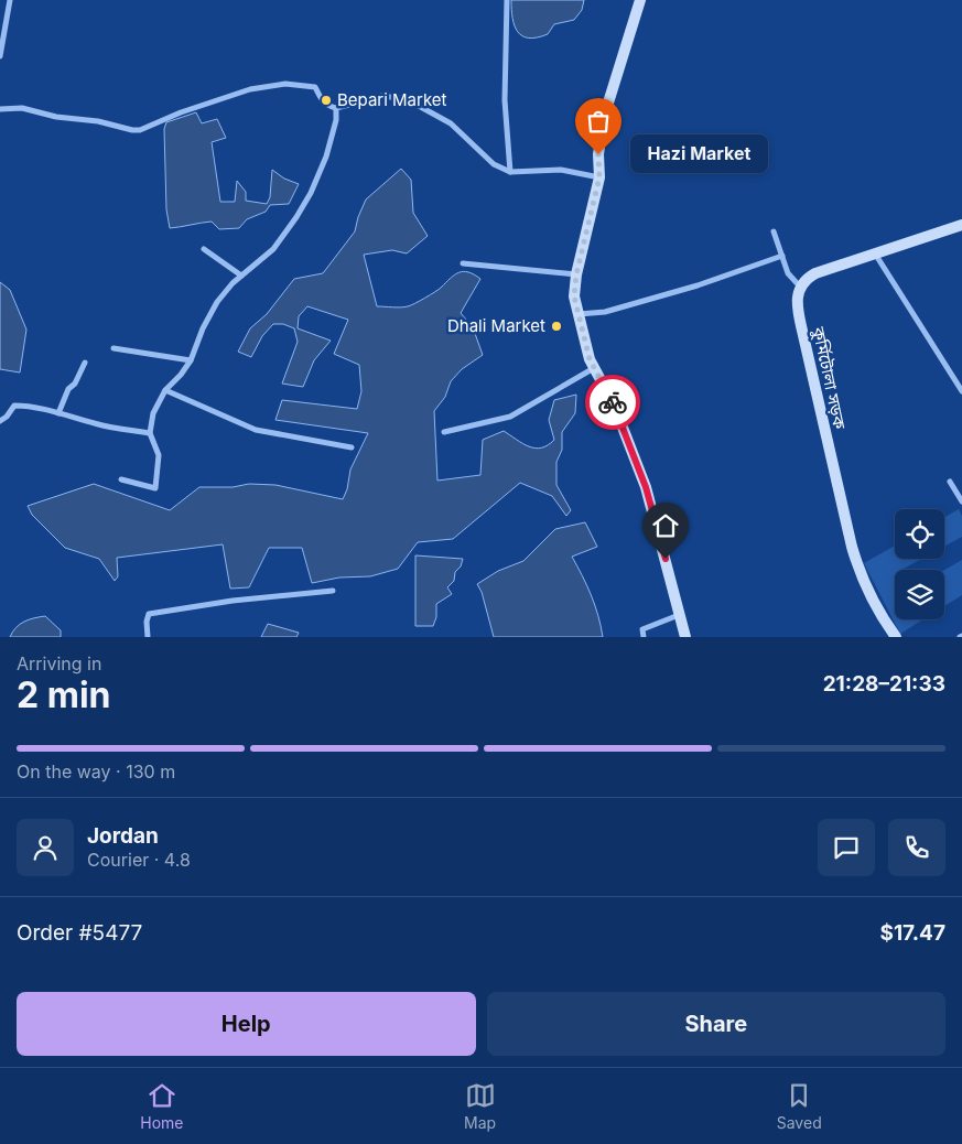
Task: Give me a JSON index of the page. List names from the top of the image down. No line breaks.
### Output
{"streets":{"street":["কুর্মিটোলা সড়ক"]},"places":["Bepari Market","Hazi Market","Dhali Market"],"page":{"bubble":"Hazi Market","heading":["2 min","Arriving in","21:28–21:33"],"panel":["Jordan","Courier · 4.8","Order #5477","$17.47"],"bar":"On the way · 130 m","buttons":["Help","Share"],"tabs":["Home","Map","Saved"]}}
